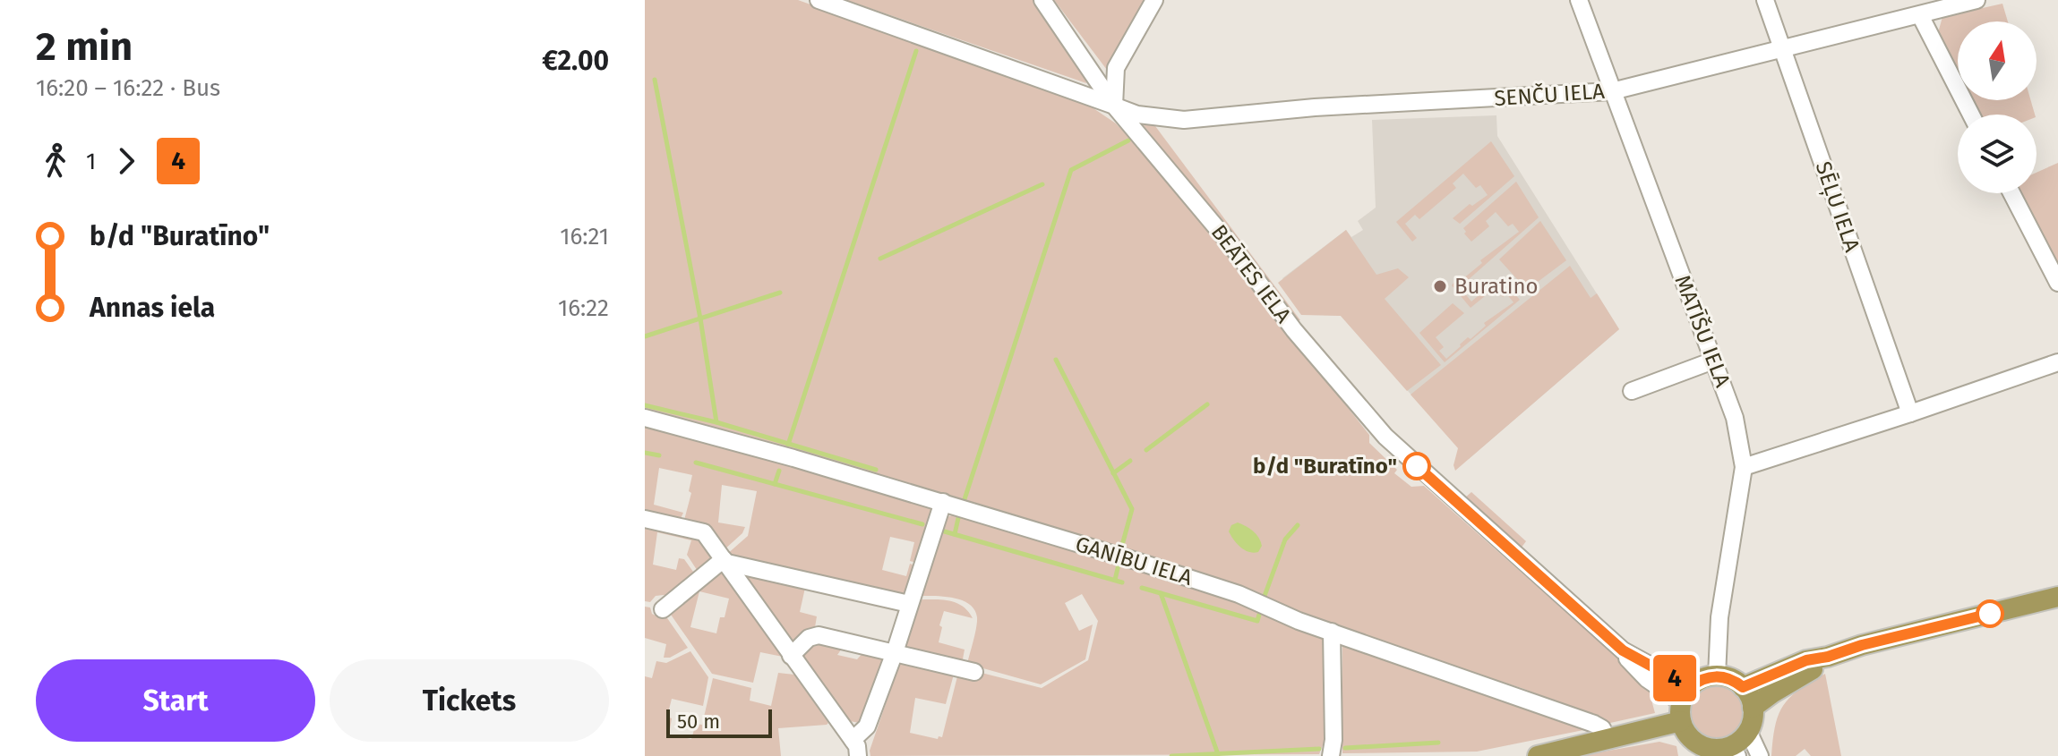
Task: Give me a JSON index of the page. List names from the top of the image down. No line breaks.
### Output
{"streets":{"street":["SENČU IELA","SĒĻU IELA","BEĀTES IELA","MATĪŠU IELA","GANĪBU IELA"]},"crossings":[["SENČU IELA","SĒĻU IELA"],["SENČU IELA","BEĀTES IELA"],["SENČU IELA","MATĪŠU IELA"],["BEĀTES IELA","MATĪŠU IELA"]],"places":["Buratino","b/d \"Buratīno\""],"lines":["bus line 4"],"scale_bar":"50 m","north":"top","page":{"heading":["2 min","16:20 – 16:22 · Bus","€2.00"],"on_map":"4","legs":["1","4"],"list":[{"name":"b/d \"Buratīno\"","value":"16:21"},{"name":"Annas iela","value":"16:22"}],"buttons":["Start","Tickets"],"scale":"50 m"}}
